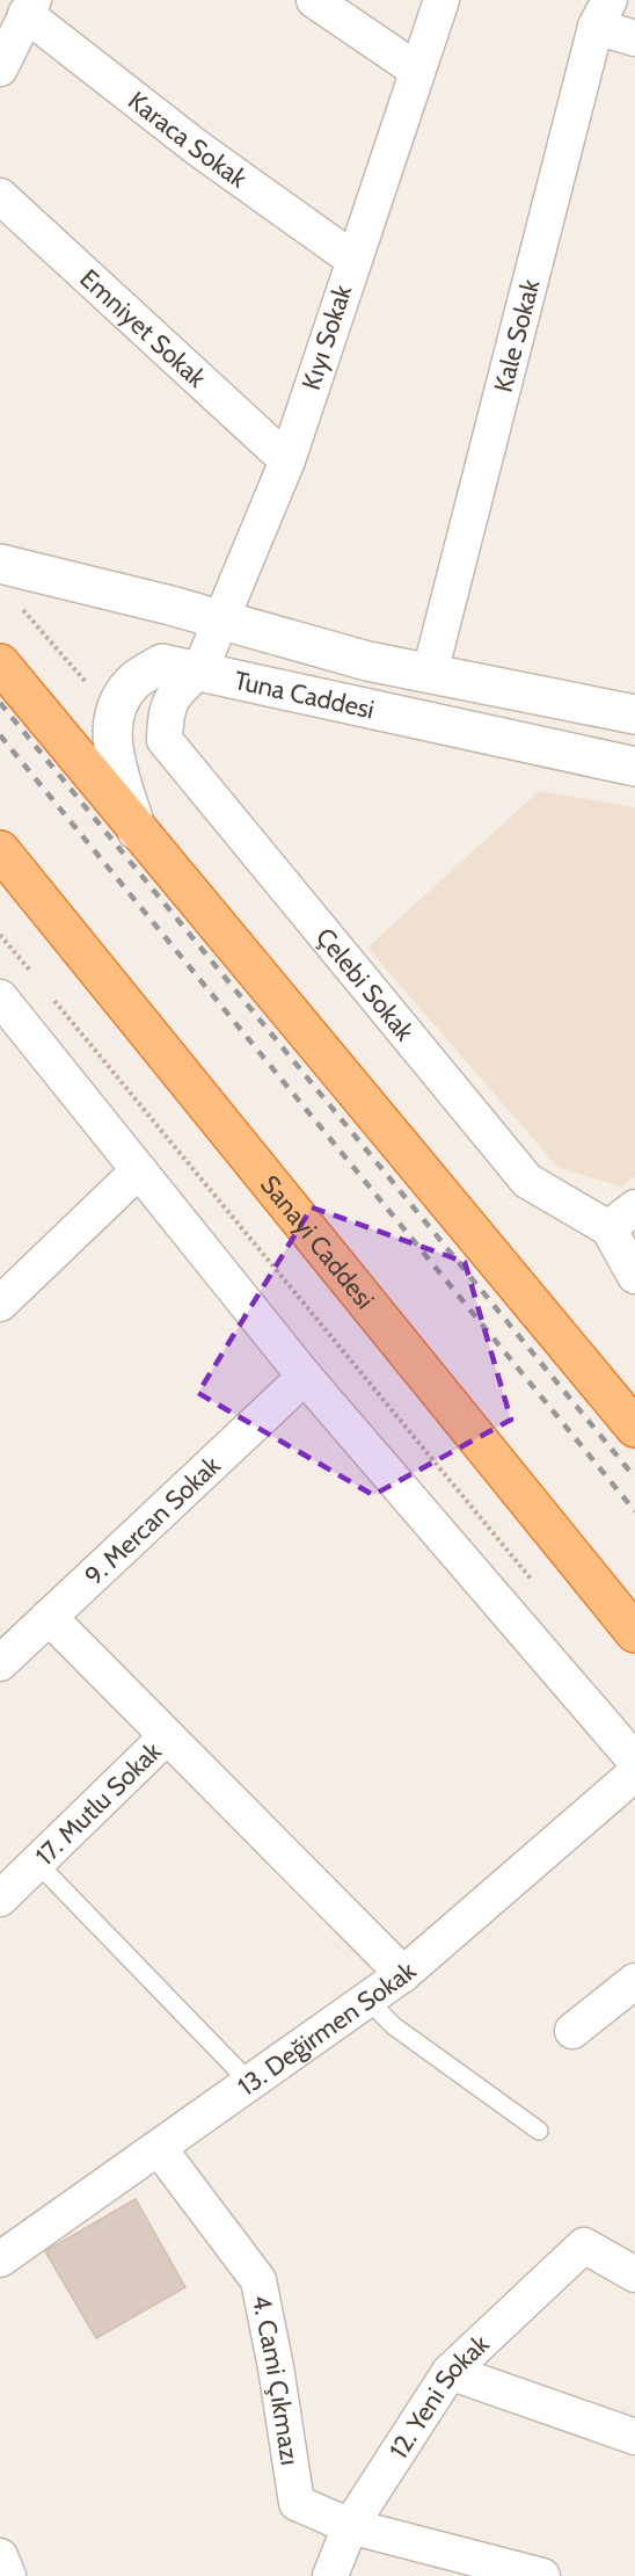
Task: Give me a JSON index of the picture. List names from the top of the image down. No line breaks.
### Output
{"streets":{"highway":["Sanayi Caddesi"],"street":["Karaca Sokak","Emniyet Sokak","Kale Sokak","Kıyı Sokak","Tuna Caddesi","Çelebi Sokak","9. Mercan Sokak","17. Mutlu Sokak","13. Değirmen Sokak","4. Cami Çıkmazı","12. Yeni Sokak"]},"crossings":[["Karaca Sokak","Kıyı Sokak"],["Emniyet Sokak","Kıyı Sokak"],["Kale Sokak","Tuna Caddesi"],["Kıyı Sokak","Tuna Caddesi"],["Kıyı Sokak","Çelebi Sokak"],["Tuna Caddesi","Çelebi Sokak"],["13. Değirmen Sokak","4. Cami Çıkmazı"],["4. Cami Çıkmazı","12. Yeni Sokak"]]}
